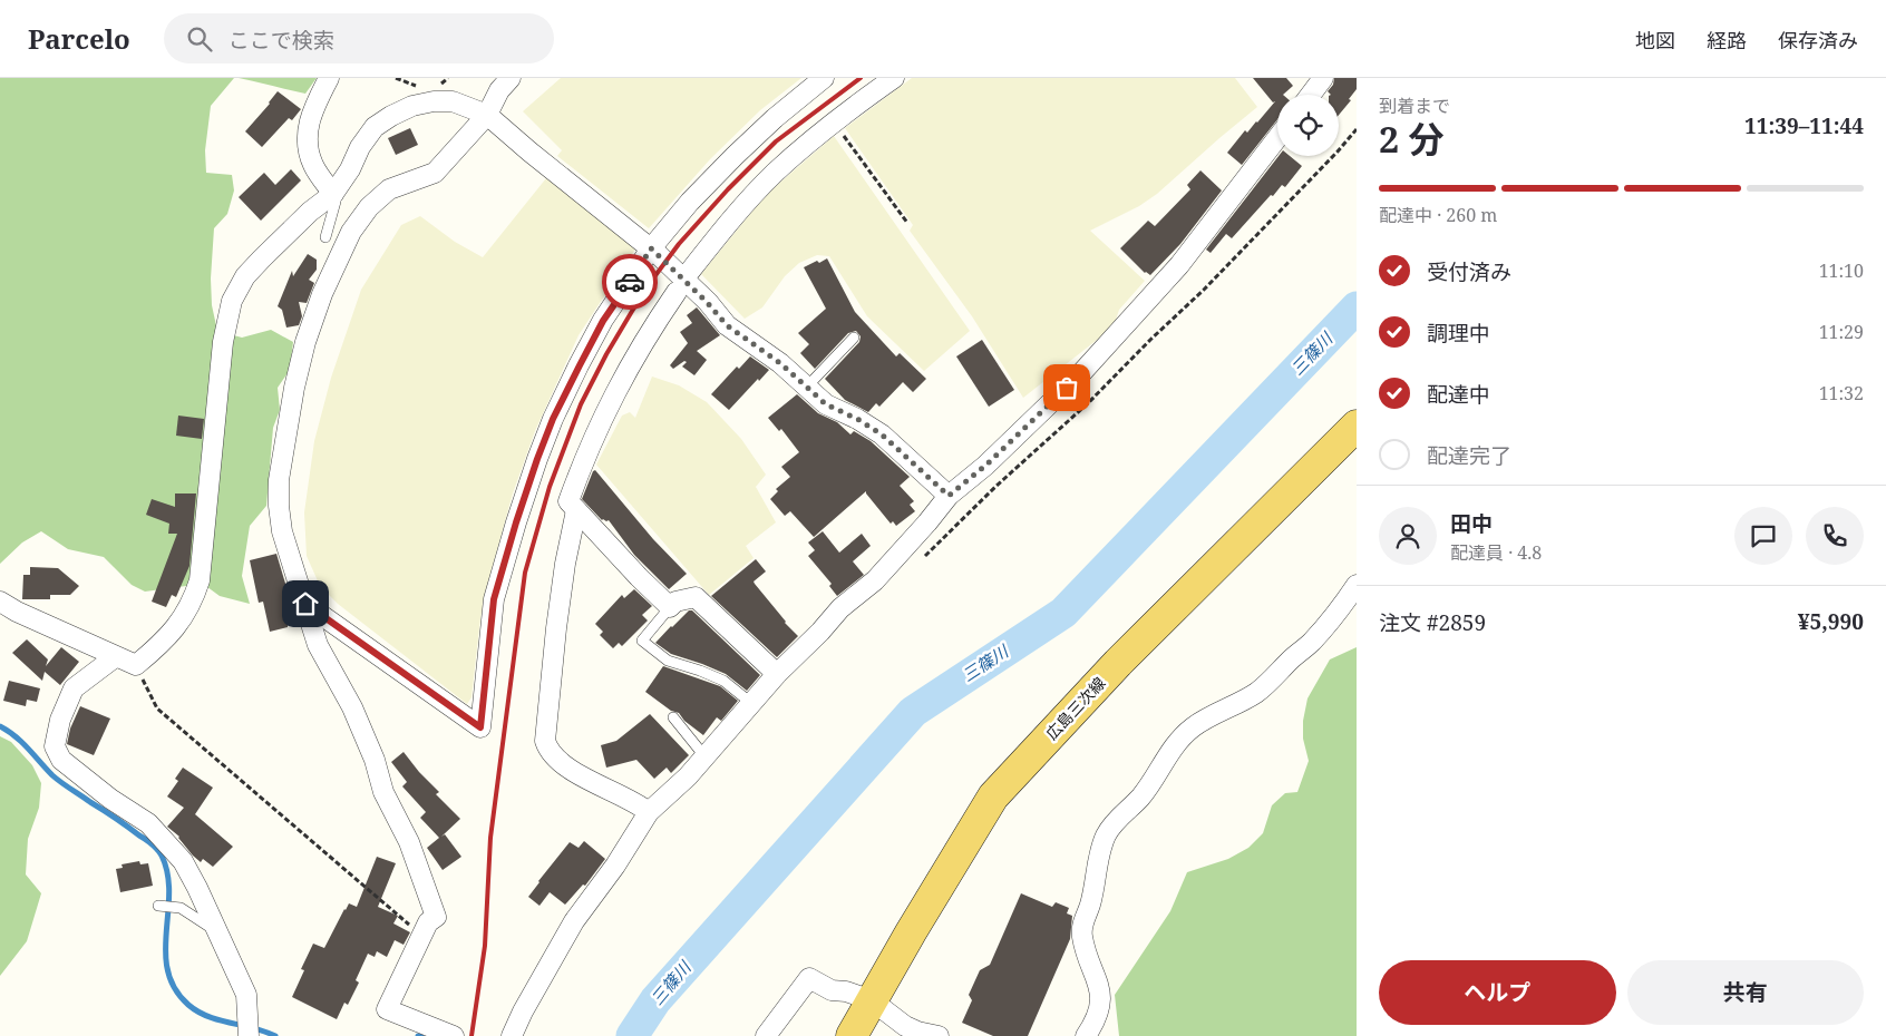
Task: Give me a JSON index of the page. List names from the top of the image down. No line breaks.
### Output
{"streets":{"main road":["広島三次線"]},"water":["三篠川"],"page":{"header":"Parcelo","search":"ここで検索","nav":["地図","経路","保存済み"],"heading":["2 分","到着まで","11:39–11:44"],"panel":["田中","配達員 · 4.8","注文 #2859","¥5,990"],"bar":"配達中 · 260 m","list":[["受付済み","11:10"],["調理中","11:29"],["配達中","11:32"],"配達完了"],"buttons":["ヘルプ","共有"]}}
